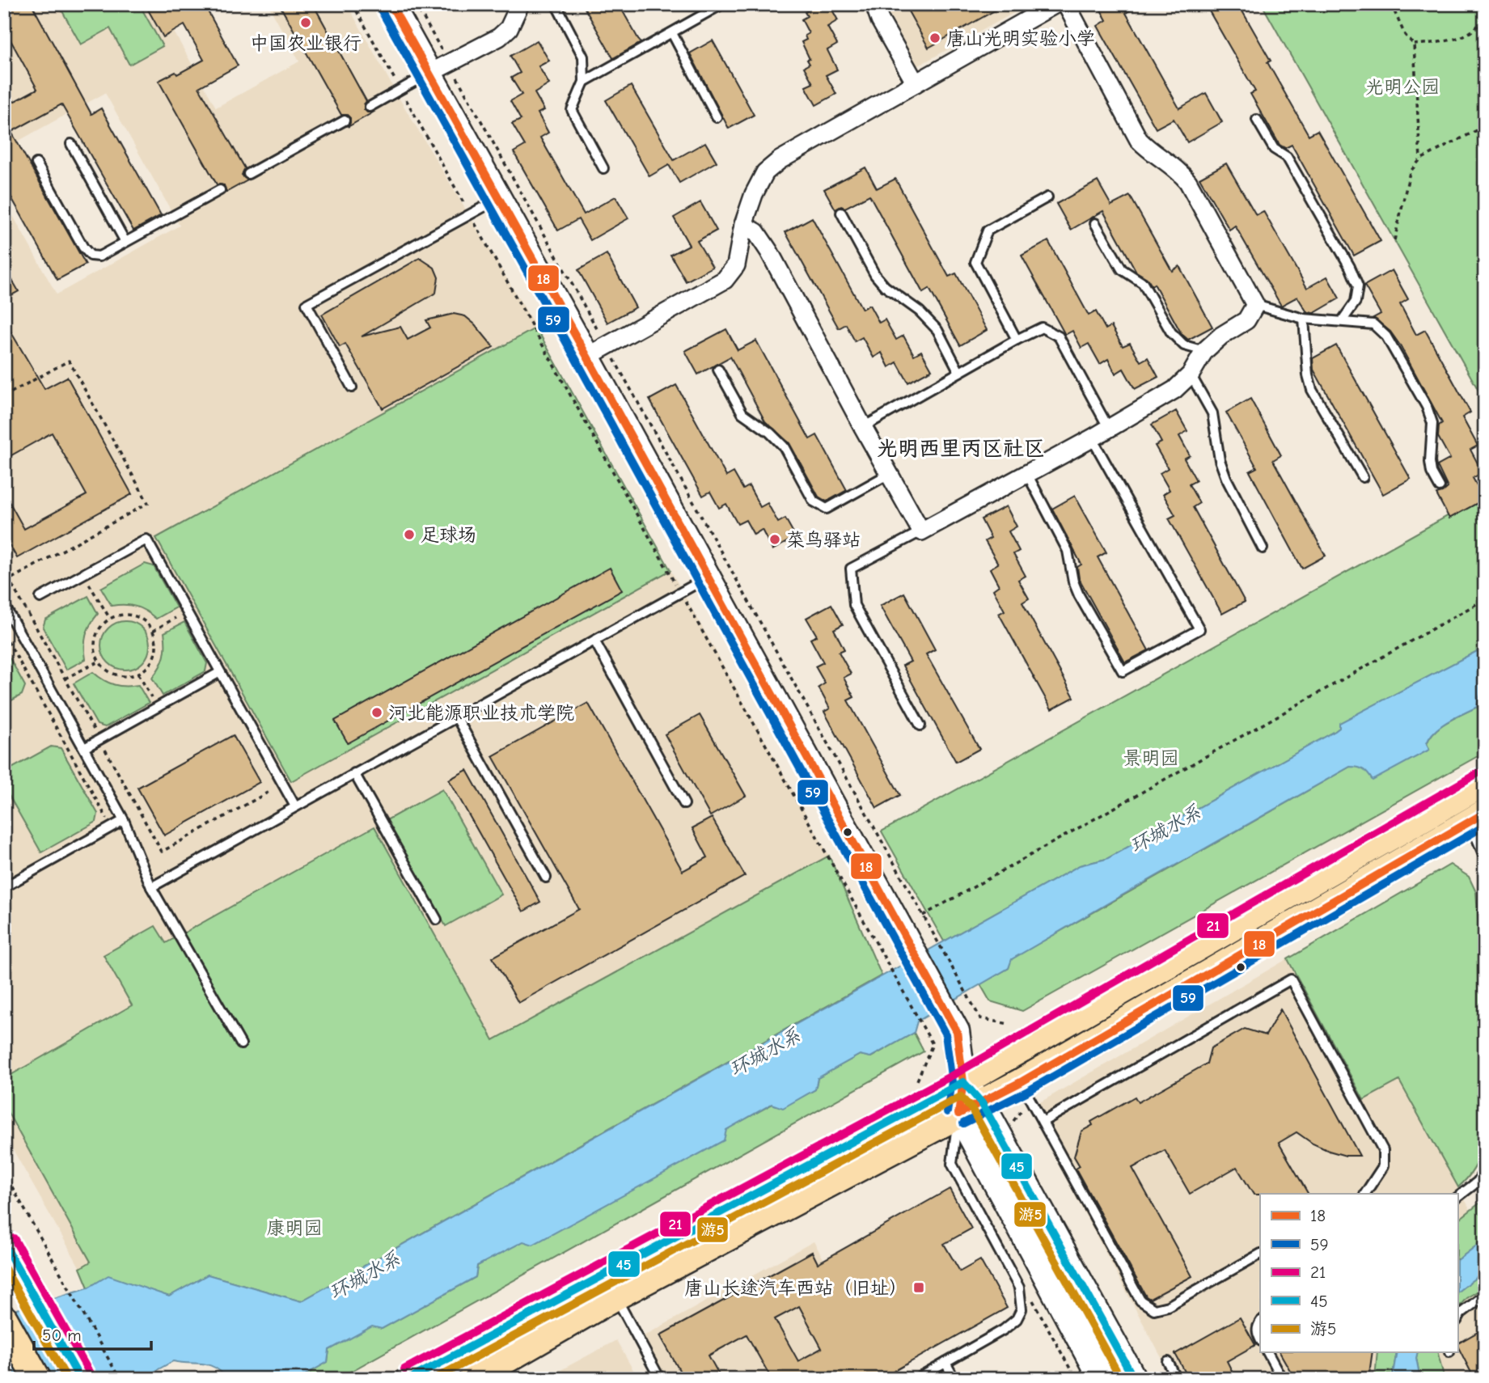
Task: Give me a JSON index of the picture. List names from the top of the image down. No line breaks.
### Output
{"districts":["光明西里丙区社区"],"water":["环城水系"],"parks":["光明公园","景明园","康明园"],"places":{"other":["中国农业银行","唐山光明实验小学","足球场","菜鸟驿站","河北能源职业技术学院"],"transit":["唐山长途汽车西站（旧址）"]},"lines":["transit line 18","transit line 59","transit line 21","transit line 45","transit line 游5"],"legend":["18","59","21","45","游5"],"scale_bar":"50 m"}
